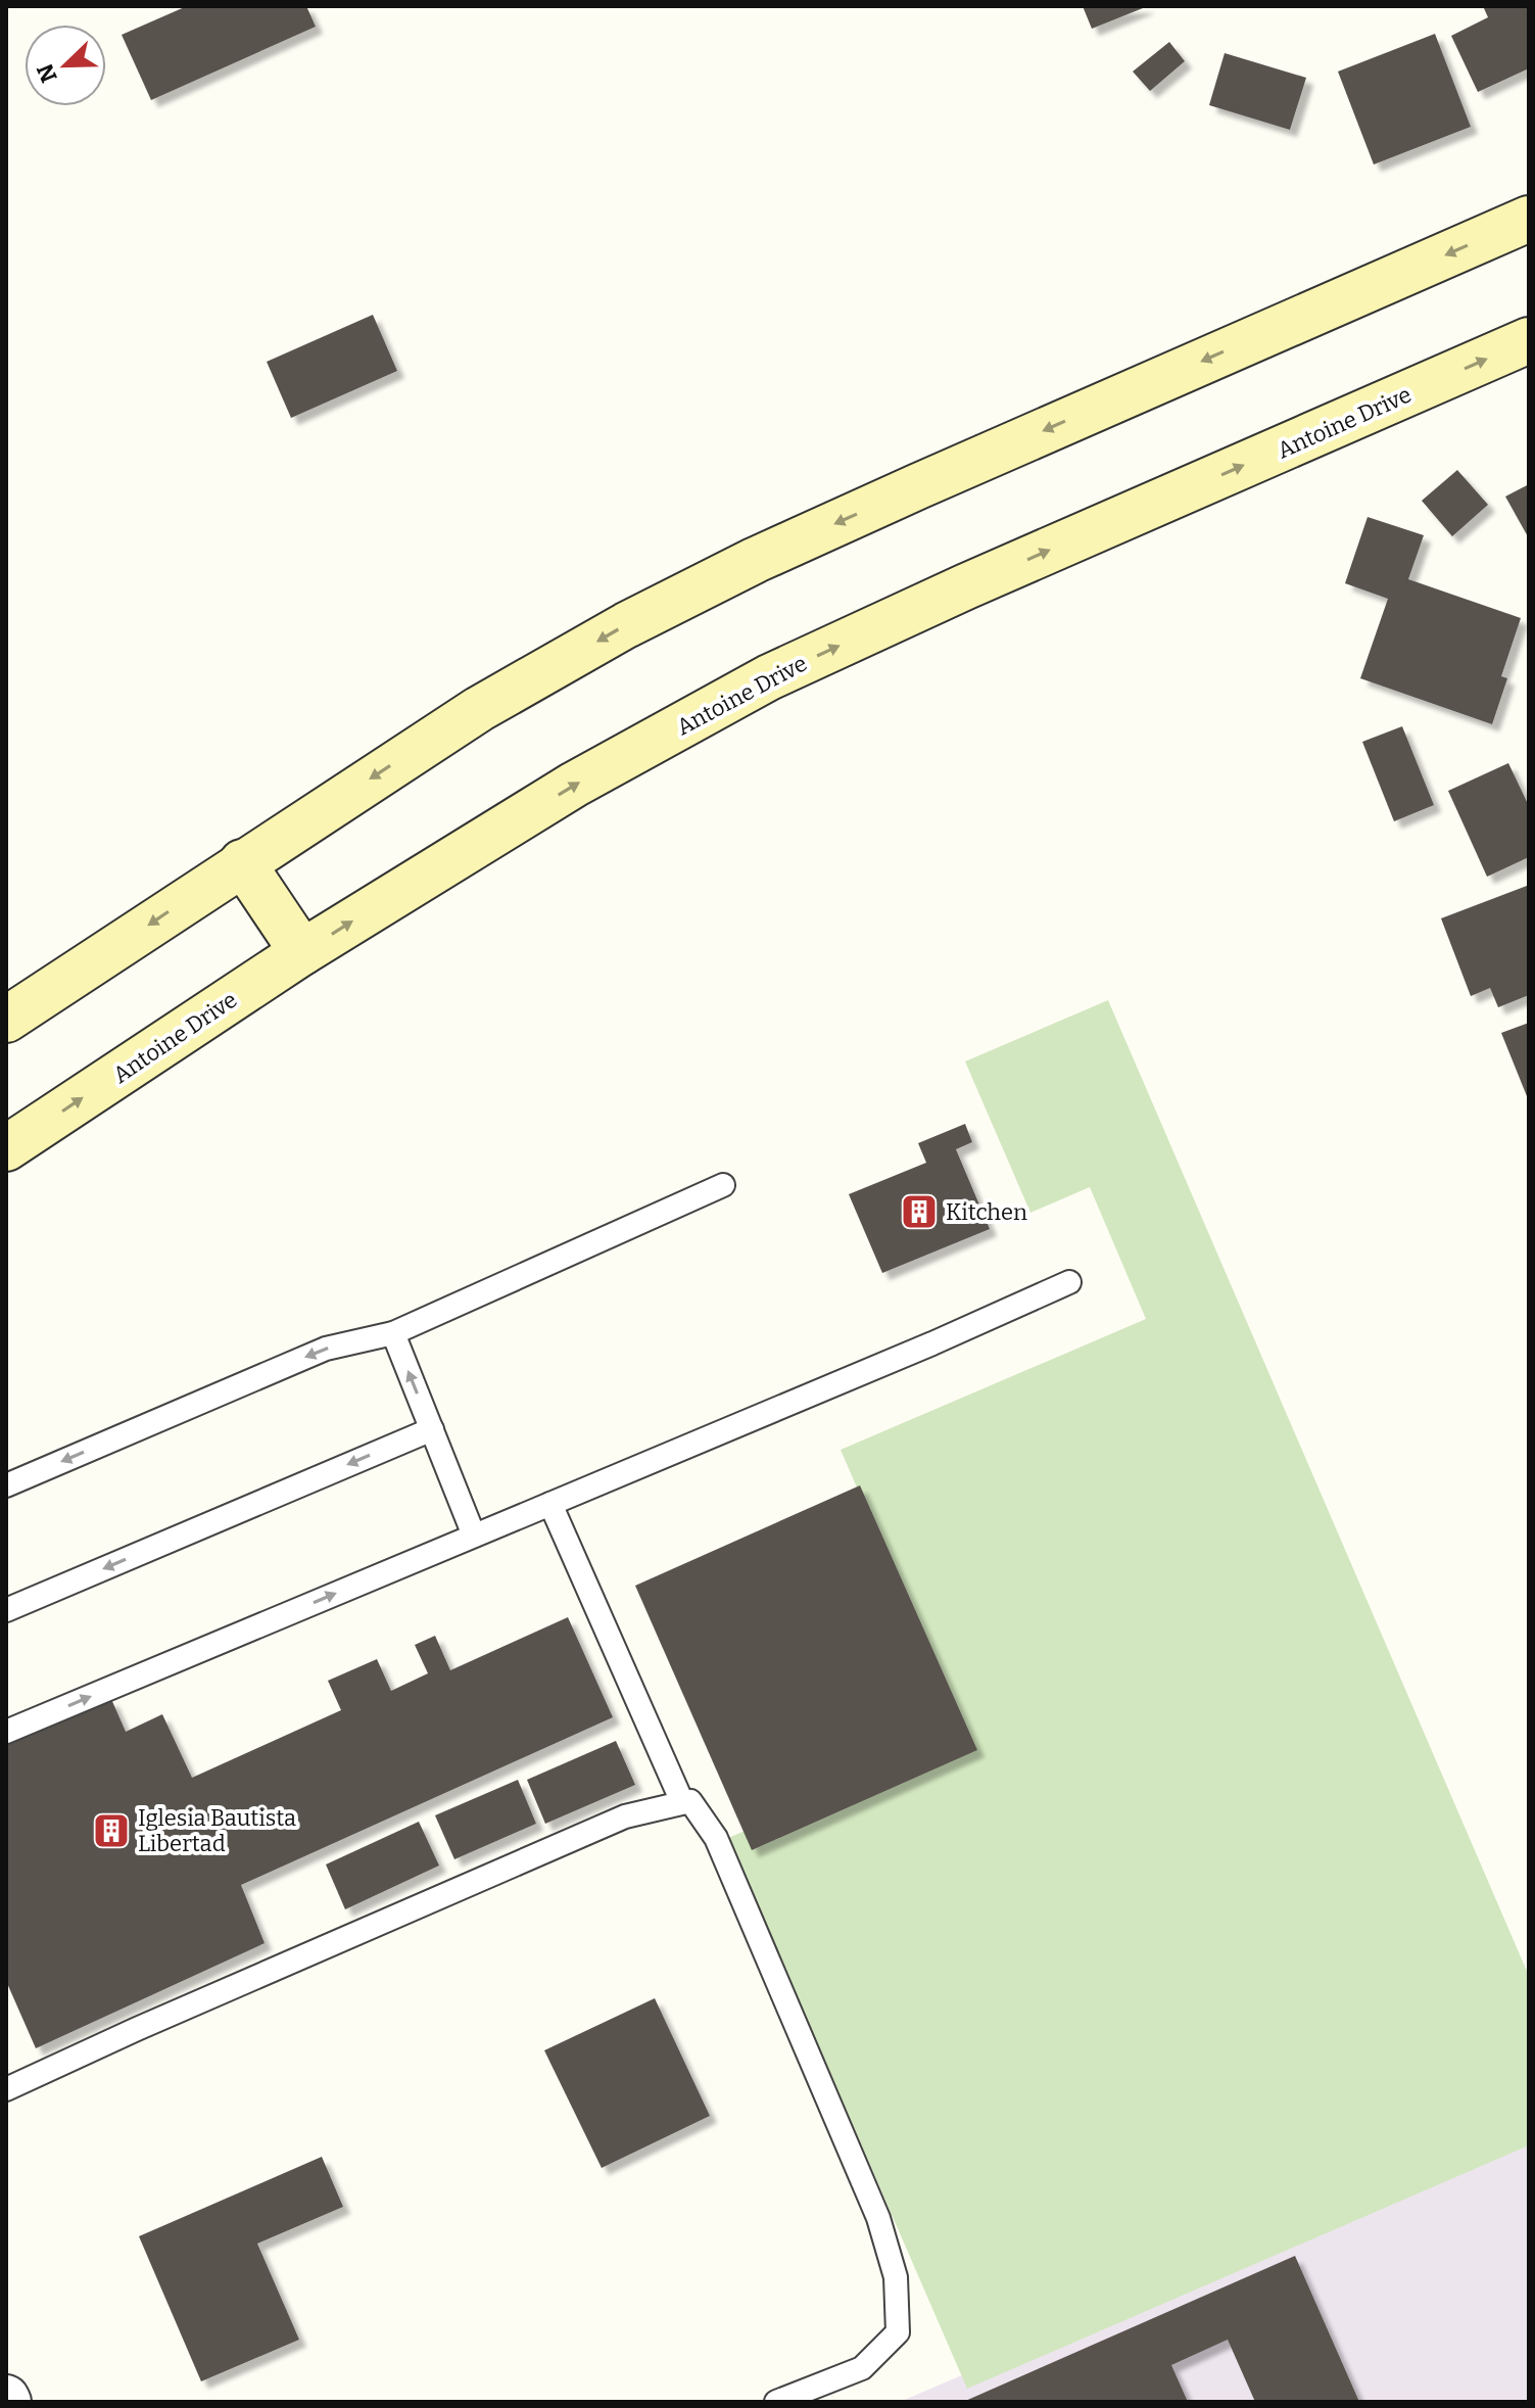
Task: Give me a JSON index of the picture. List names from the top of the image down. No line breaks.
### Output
{"streets":{"main road":["Antoine Drive"]},"places":{"building":["Kitchen","Iglesia Bautista Libertad"]},"north":"bottom left"}
